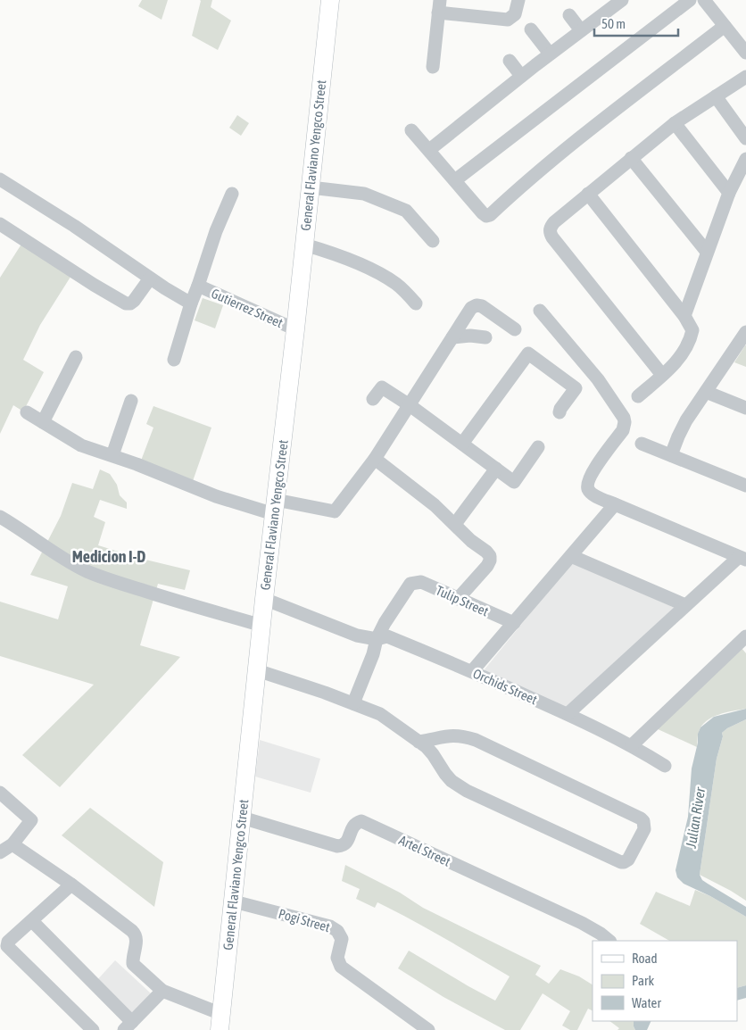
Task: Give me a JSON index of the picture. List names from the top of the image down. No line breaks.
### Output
{"streets":{"main road":["General Flaviano Yengco Street"],"street":["Gutierrez Street","Tulip Street","Orchids Street","Artel Street","Pogi Street"]},"crossings":[["General Flaviano Yengco Street","Gutierrez Street"],["General Flaviano Yengco Street","Orchids Street"],["General Flaviano Yengco Street","Artel Street"],["General Flaviano Yengco Street","Pogi Street"],["Tulip Street","Orchids Street"]],"districts":["Medicion I-D"],"water":["Julian River"],"legend":["Road","Park","Water"],"scale_bar":"50 m"}
